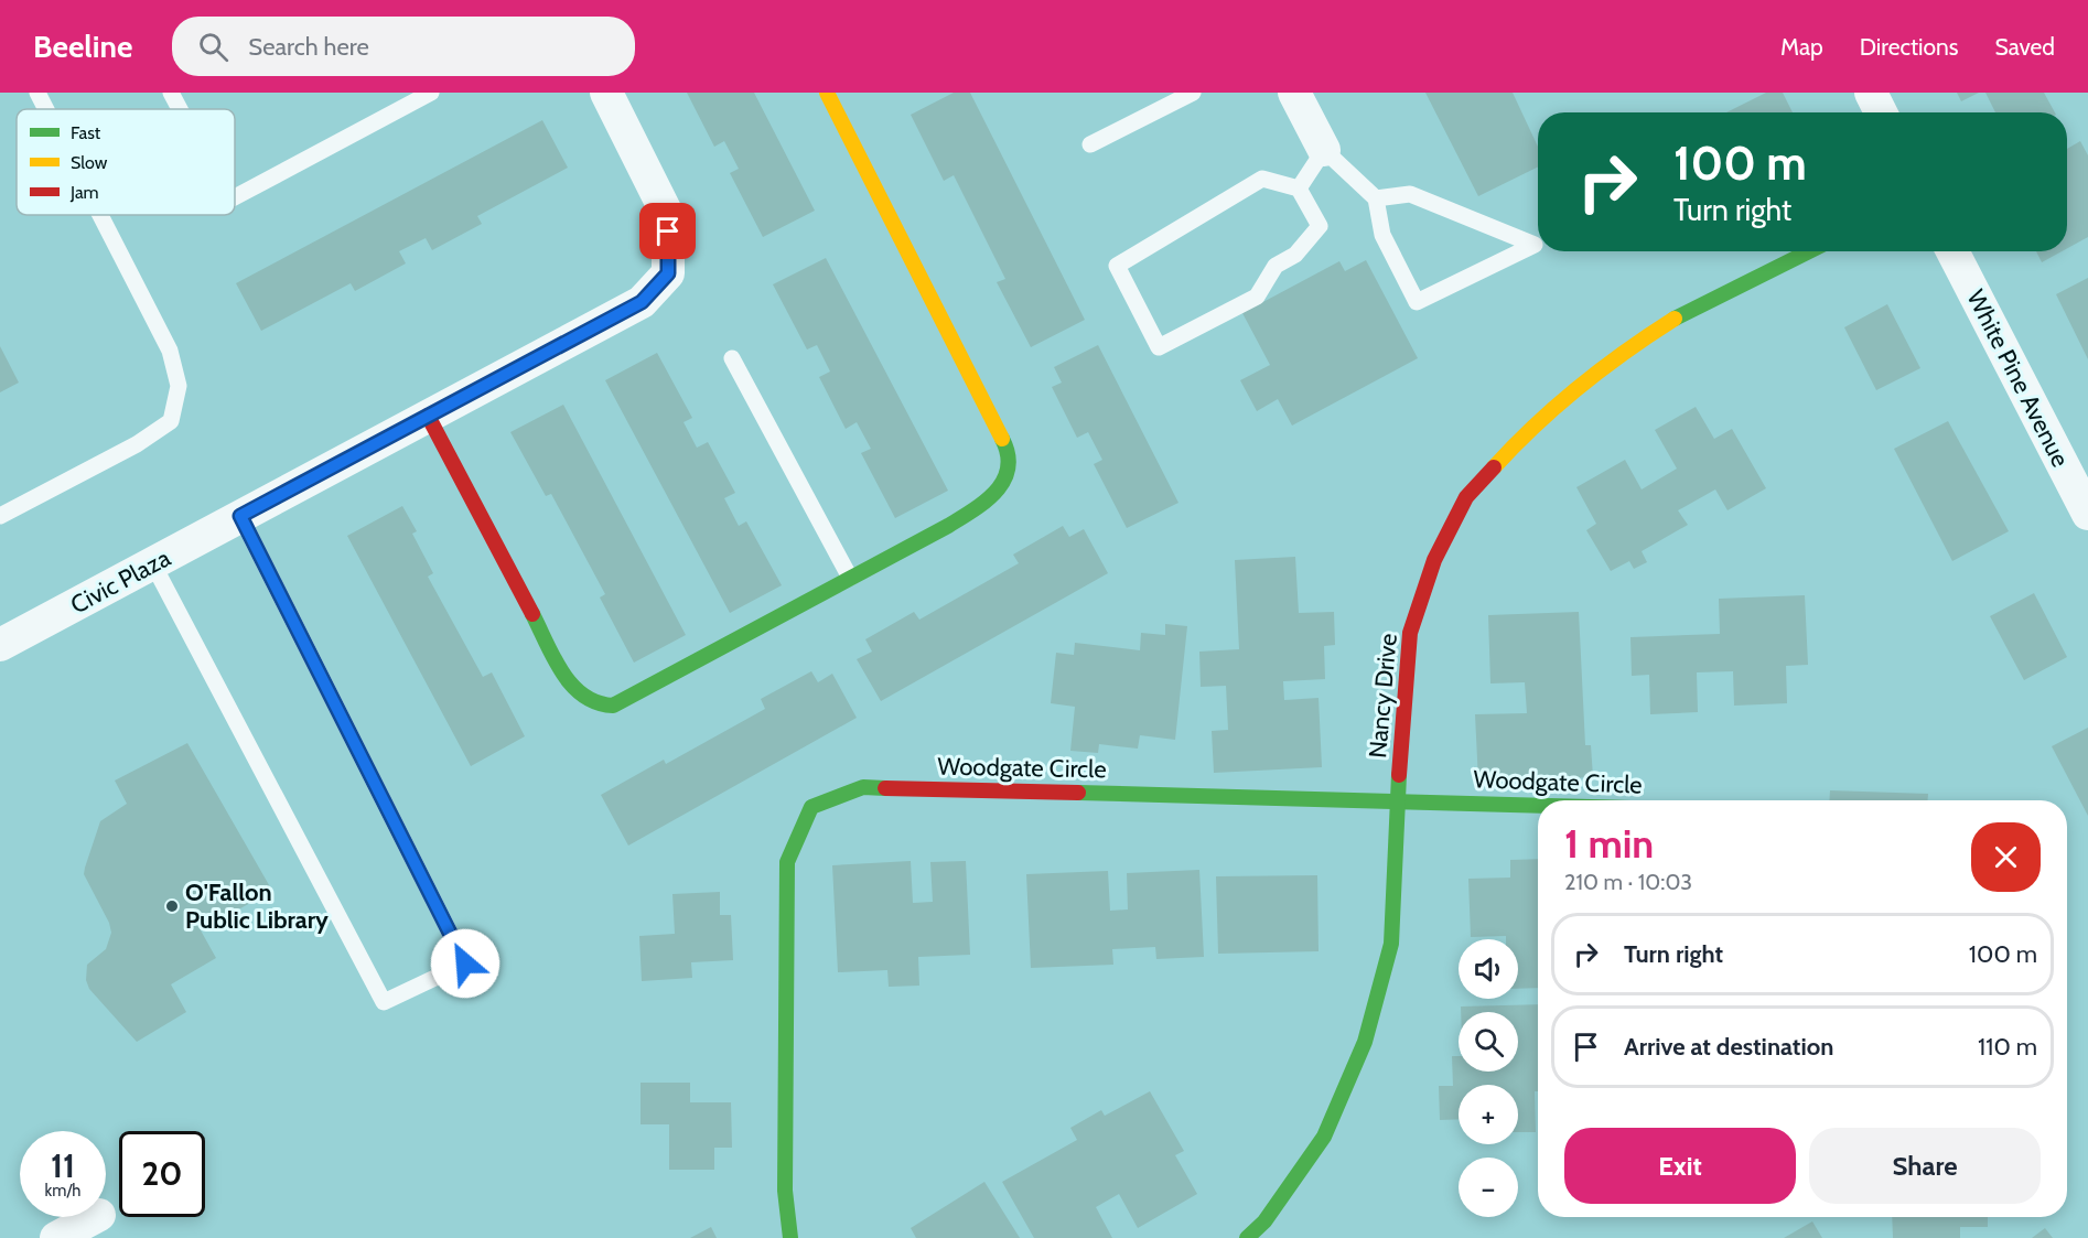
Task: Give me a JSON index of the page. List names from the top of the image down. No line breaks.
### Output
{"streets":{"street":["White Pine Avenue","Civic Plaza","Nancy Drive","Woodgate Circle"]},"crossings":[["Nancy Drive","Woodgate Circle"]],"places":["O'Fallon Public Library"],"legend":["Fast","Slow","Jam"],"page":{"header":"Beeline","search":"Search here","nav":["Map","Directions","Saved"],"turn":["100 m","Turn right"],"heading":["1 min","210 m · 10:03"],"list":[{"name":"Turn right","value":"100 m"},{"name":"Arrive at destination","value":"110 m"}],"map_buttons":["+","−"],"buttons":["Exit","Share"],"speed":"11 km/h","limit":"20"}}
